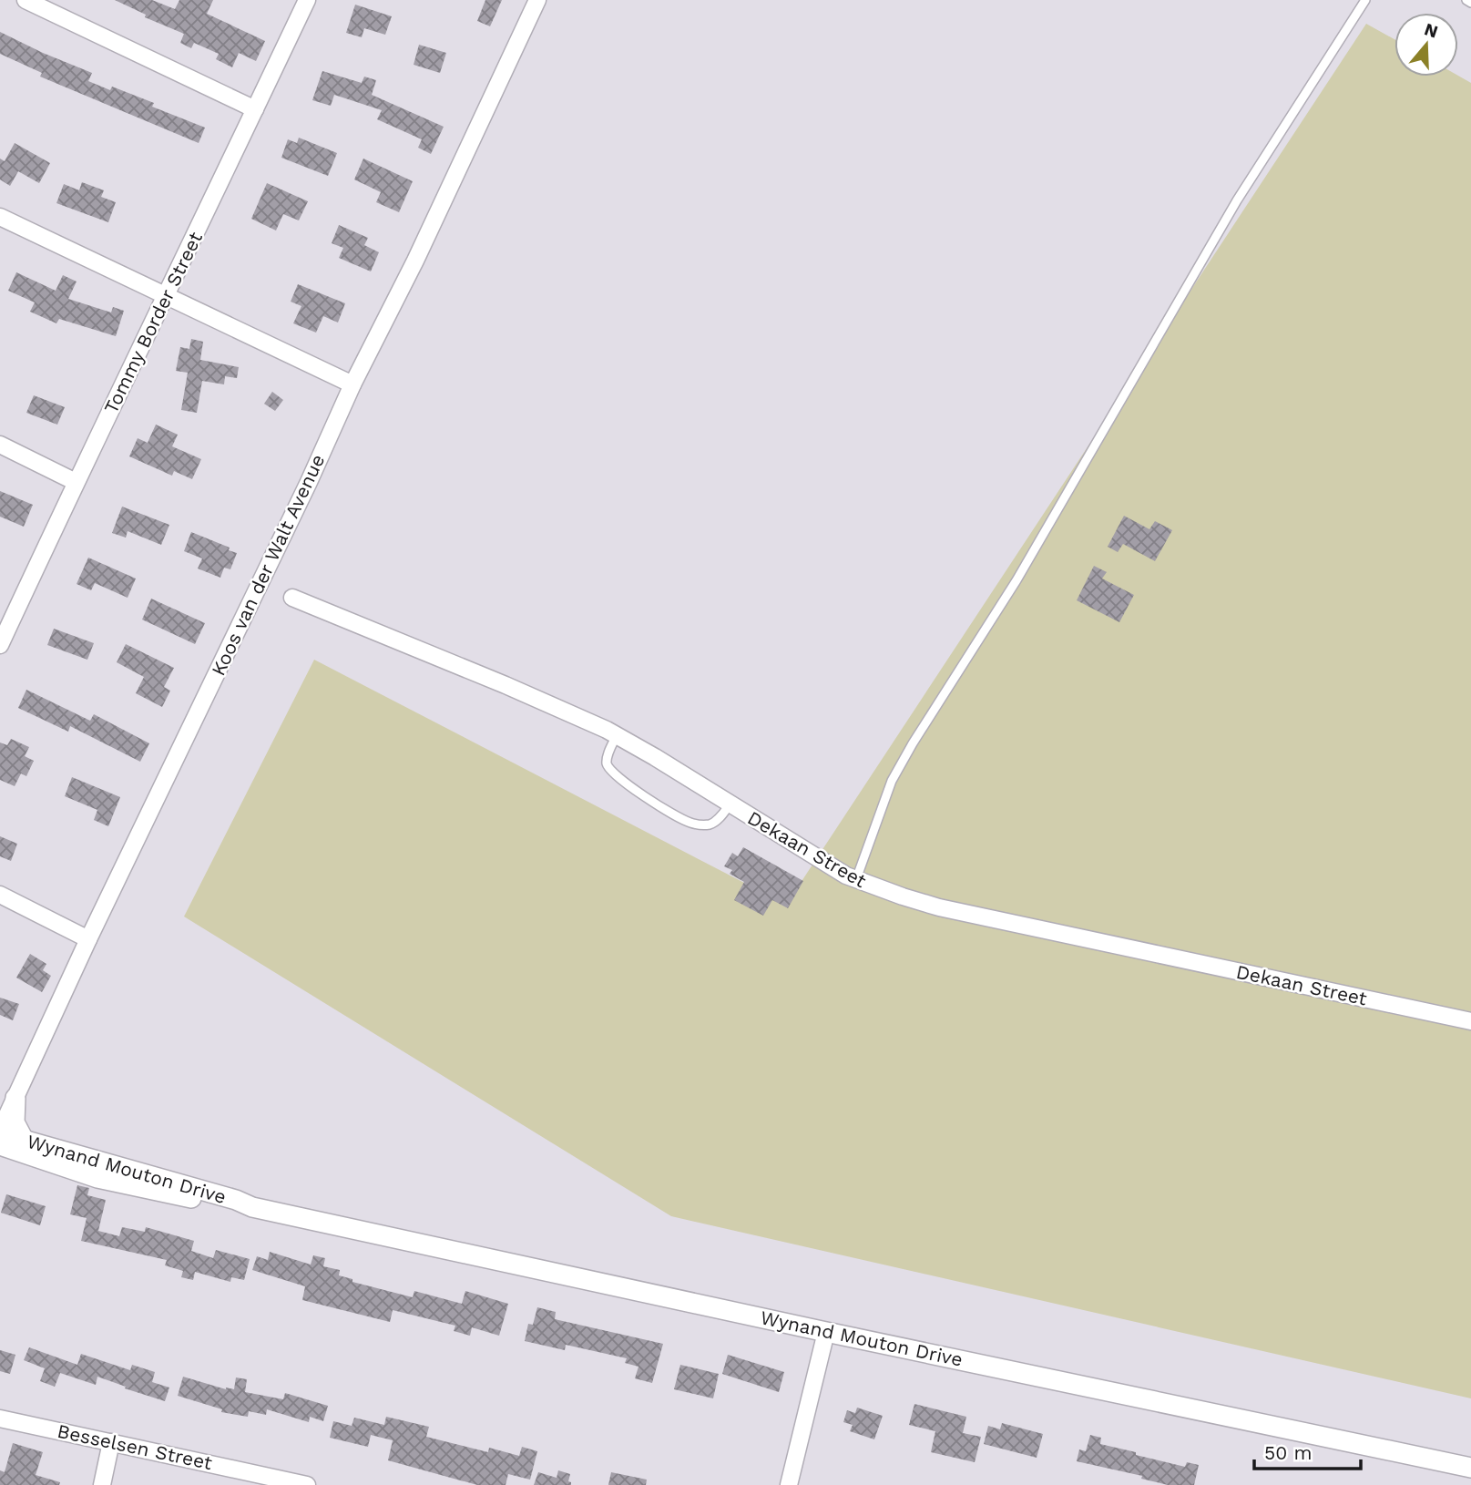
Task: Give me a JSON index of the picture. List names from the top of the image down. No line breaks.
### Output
{"streets":{"street":["Tommy Border Street","Koos van der Walt Avenue","Dekaan Street","Wynand Mouton Drive","Besselsen Street"]},"crossings":[["Koos van der Walt Avenue","Wynand Mouton Drive"]],"scale_bar":"50 m","north":"top"}
